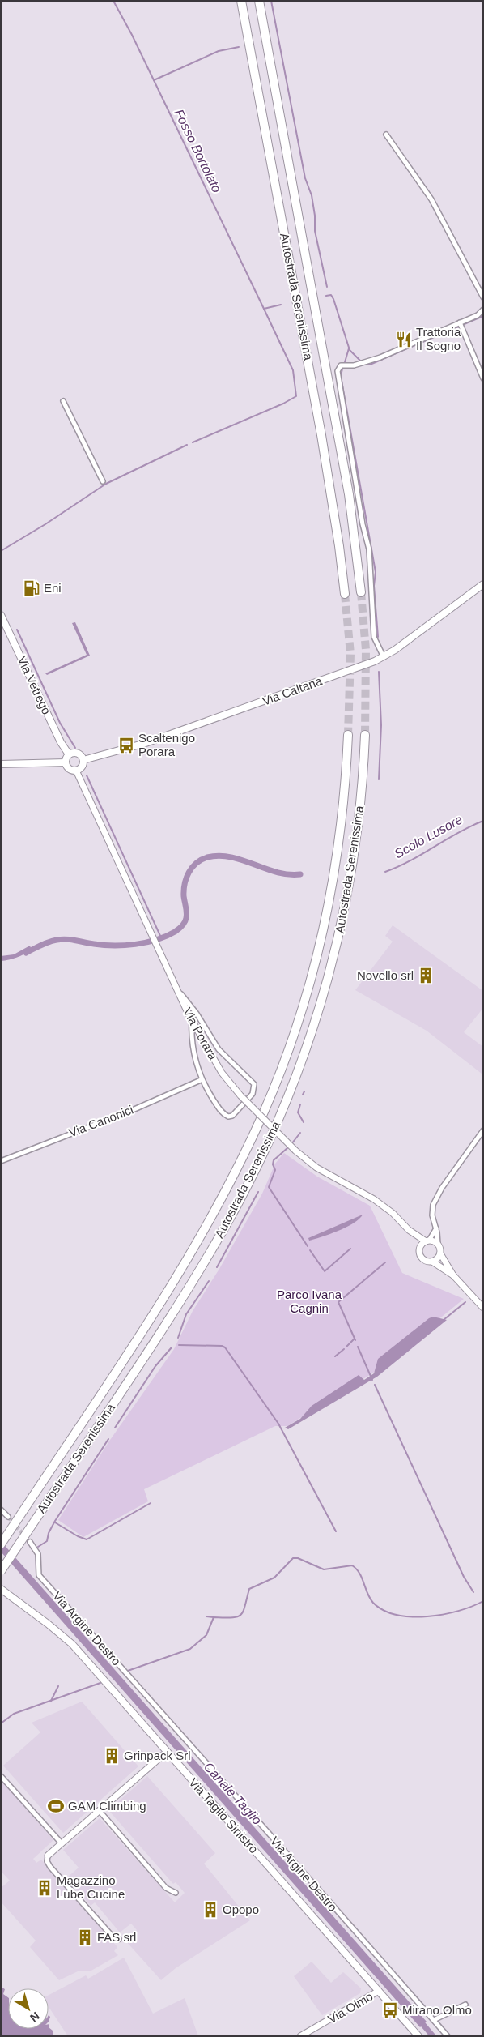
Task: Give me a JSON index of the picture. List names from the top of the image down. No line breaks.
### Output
{"streets":{"highway":["Autostrada Serenissima"],"main road":["Via Vetrego","Via Caltana","Via Taglio Sinistro"],"street":["Via Porara","Via Canonici","Via Argine Destro","Via Olmo"]},"crossings":[["Via Vetrego","Via Caltana"],["Via Vetrego","Via Porara"],["Via Caltana","Via Porara"],["Via Taglio Sinistro","Via Olmo"]],"water":["Fosso Bortolato","Scolo Lusore","Canale Taglio"],"parks":["Parco Ivana Cagnin"],"places":{"restaurant":["Trattoria Il Sogno"],"fuel station":["Eni"],"bus stop":["Scaltenigo Porara","Mirano Olmo"],"building":["Novello srl","Grinpack Srl","Magazzino Lube Cucine","Opopo","FAS srl"],"sports":["GAM Climbing"]},"north":"bottom right"}
